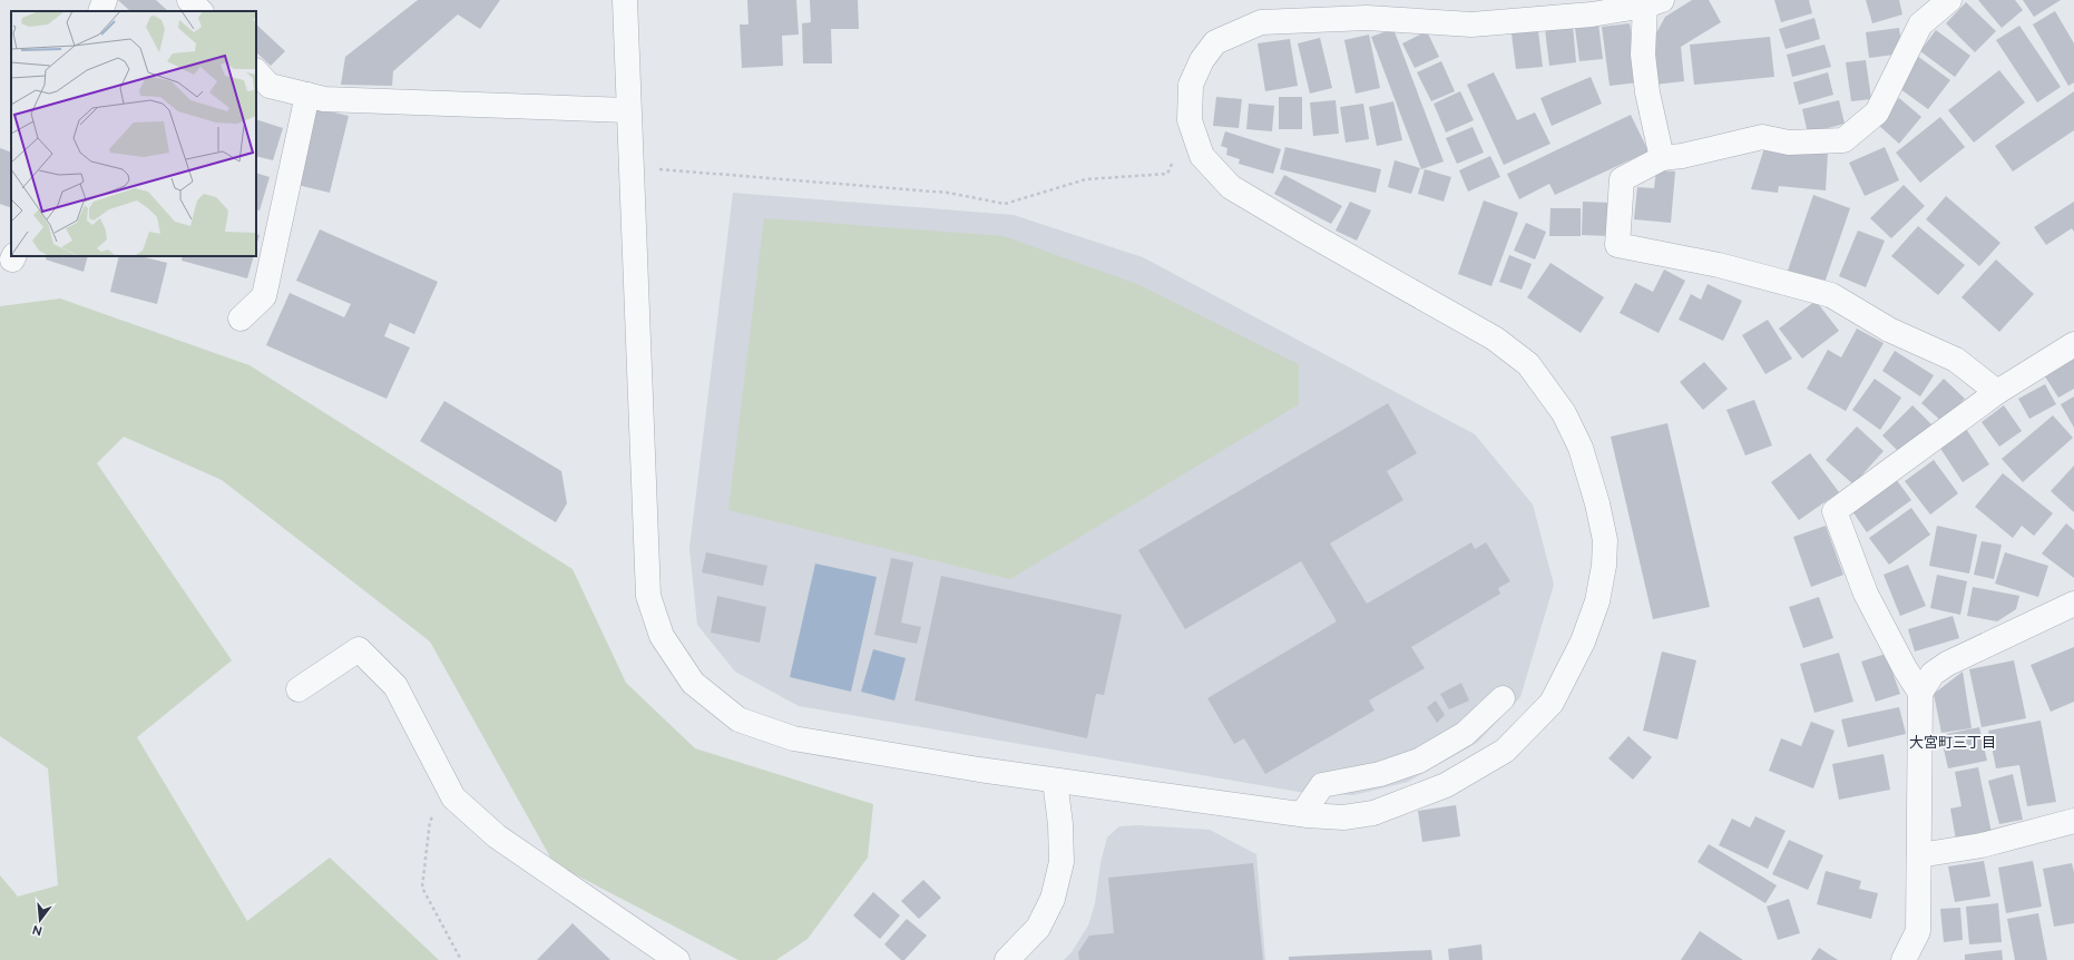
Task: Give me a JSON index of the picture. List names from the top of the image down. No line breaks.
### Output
{"districts":["大宮町三丁目"],"north":"bottom"}
